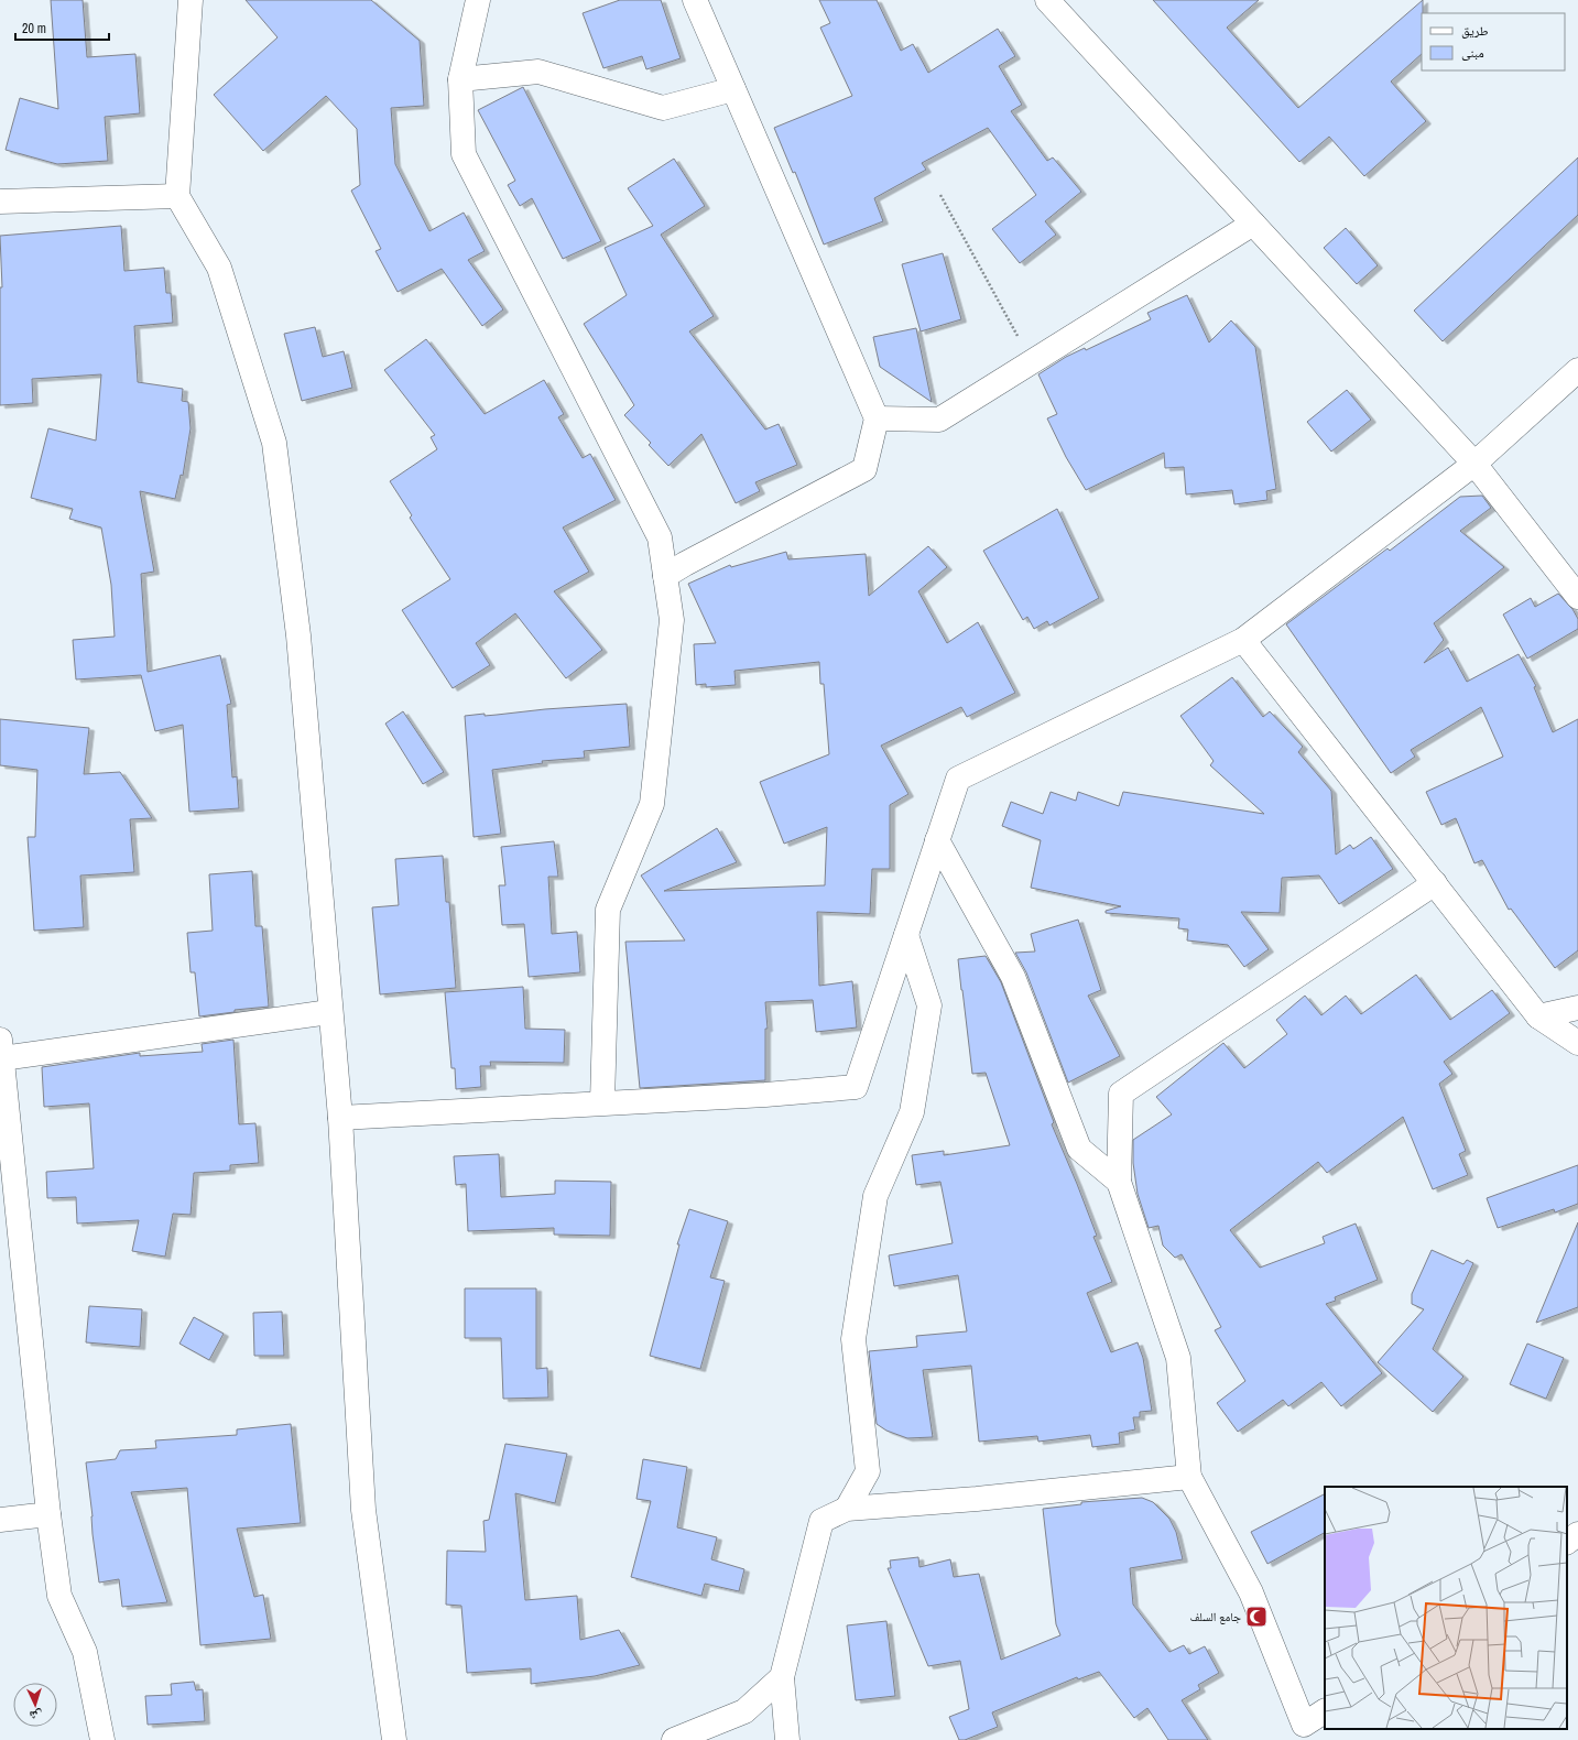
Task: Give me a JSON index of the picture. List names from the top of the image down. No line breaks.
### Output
{"places":{"mosque":["جامع السلف"]},"legend":["طريق","مبنى"],"scale_bar":"20 m","north":"bottom"}
